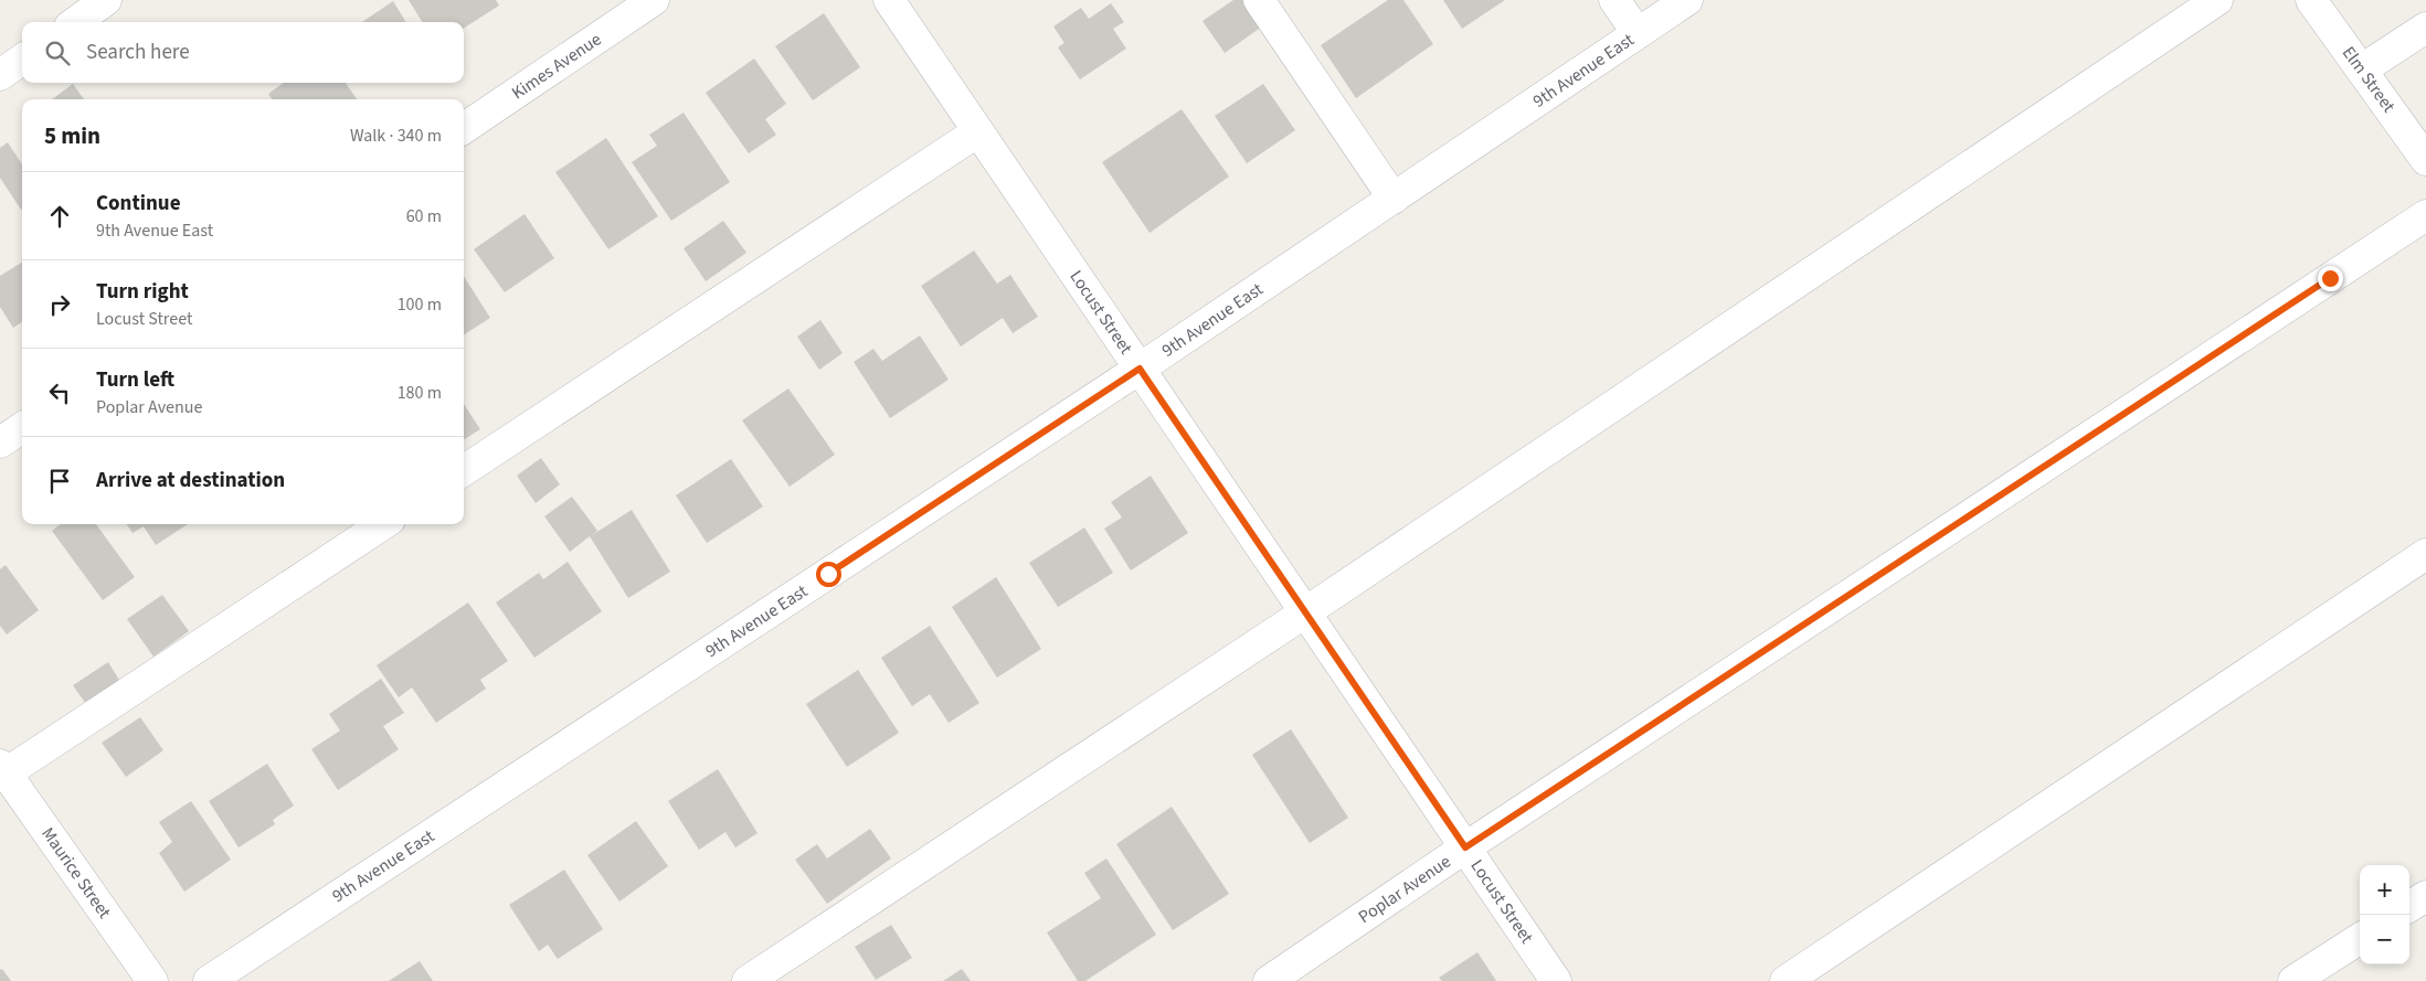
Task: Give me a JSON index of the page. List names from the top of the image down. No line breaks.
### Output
{"streets":{"street":["Kimes Avenue","9th Avenue East","Elm Street","Locust Street","Maurice Street","Poplar Avenue"]},"crossings":[["9th Avenue East","Locust Street"],["Locust Street","Poplar Avenue"]],"page":{"search":"Search here","heading":["5 min","Walk · 340 m"],"list":[["Continue","9th Avenue East","60 m"],["Turn right","Locust Street","100 m"],["Turn left","Poplar Avenue","180 m"],"Arrive at destination"],"map_buttons":["+","−"]}}
